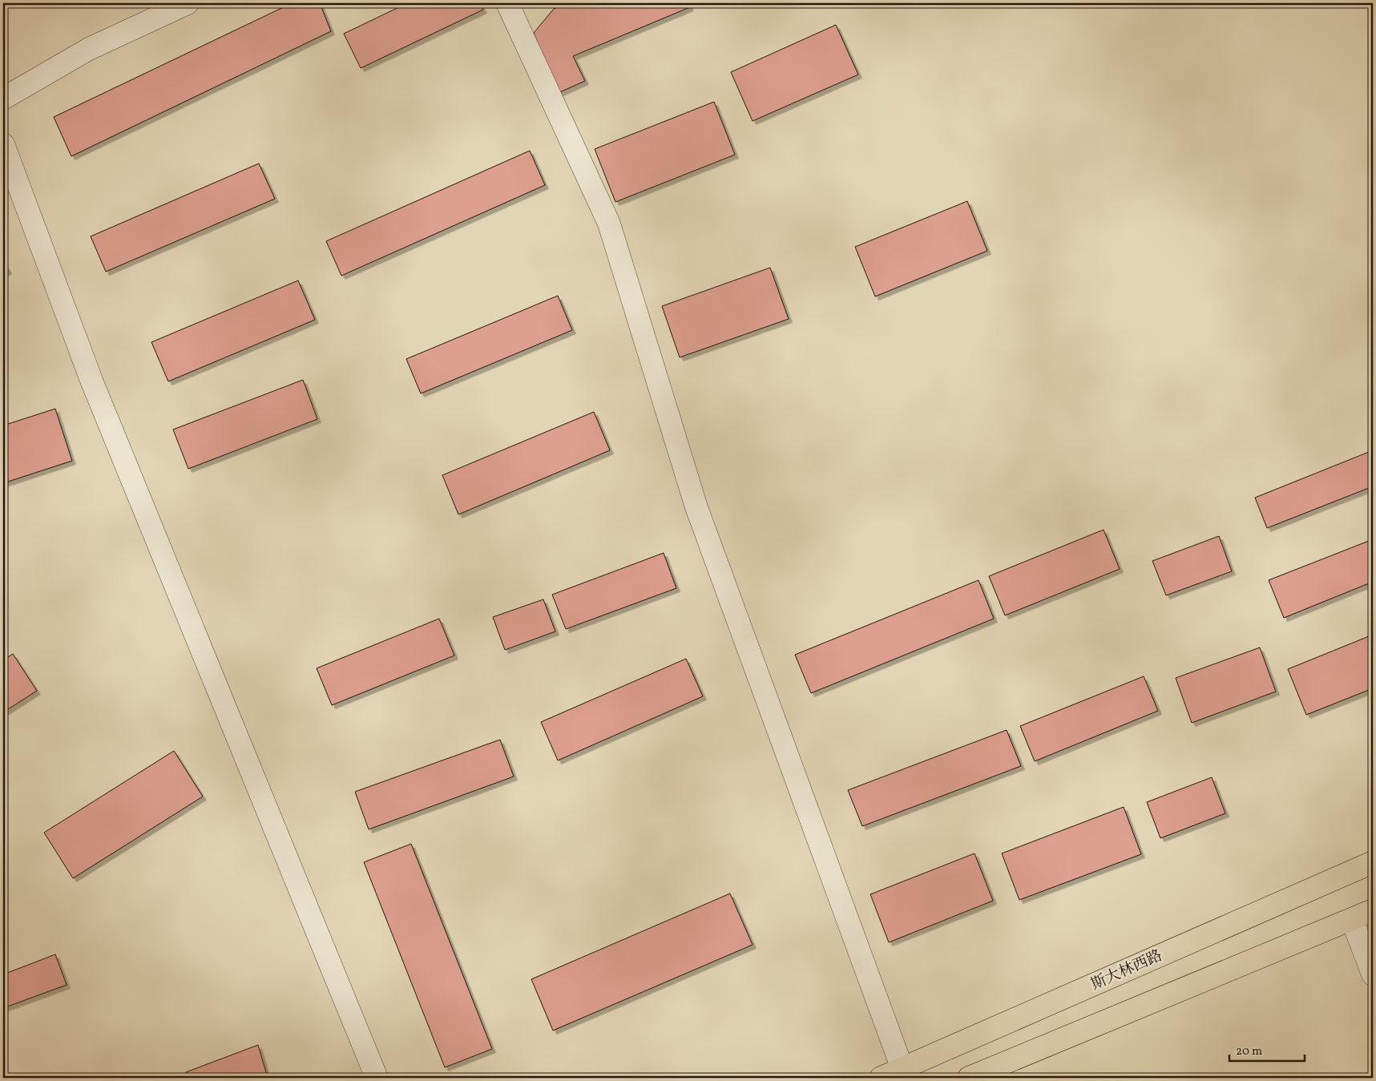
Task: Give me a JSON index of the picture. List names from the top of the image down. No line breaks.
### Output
{"streets":{"main road":["斯大林西路"]},"scale_bar":"20 m"}
